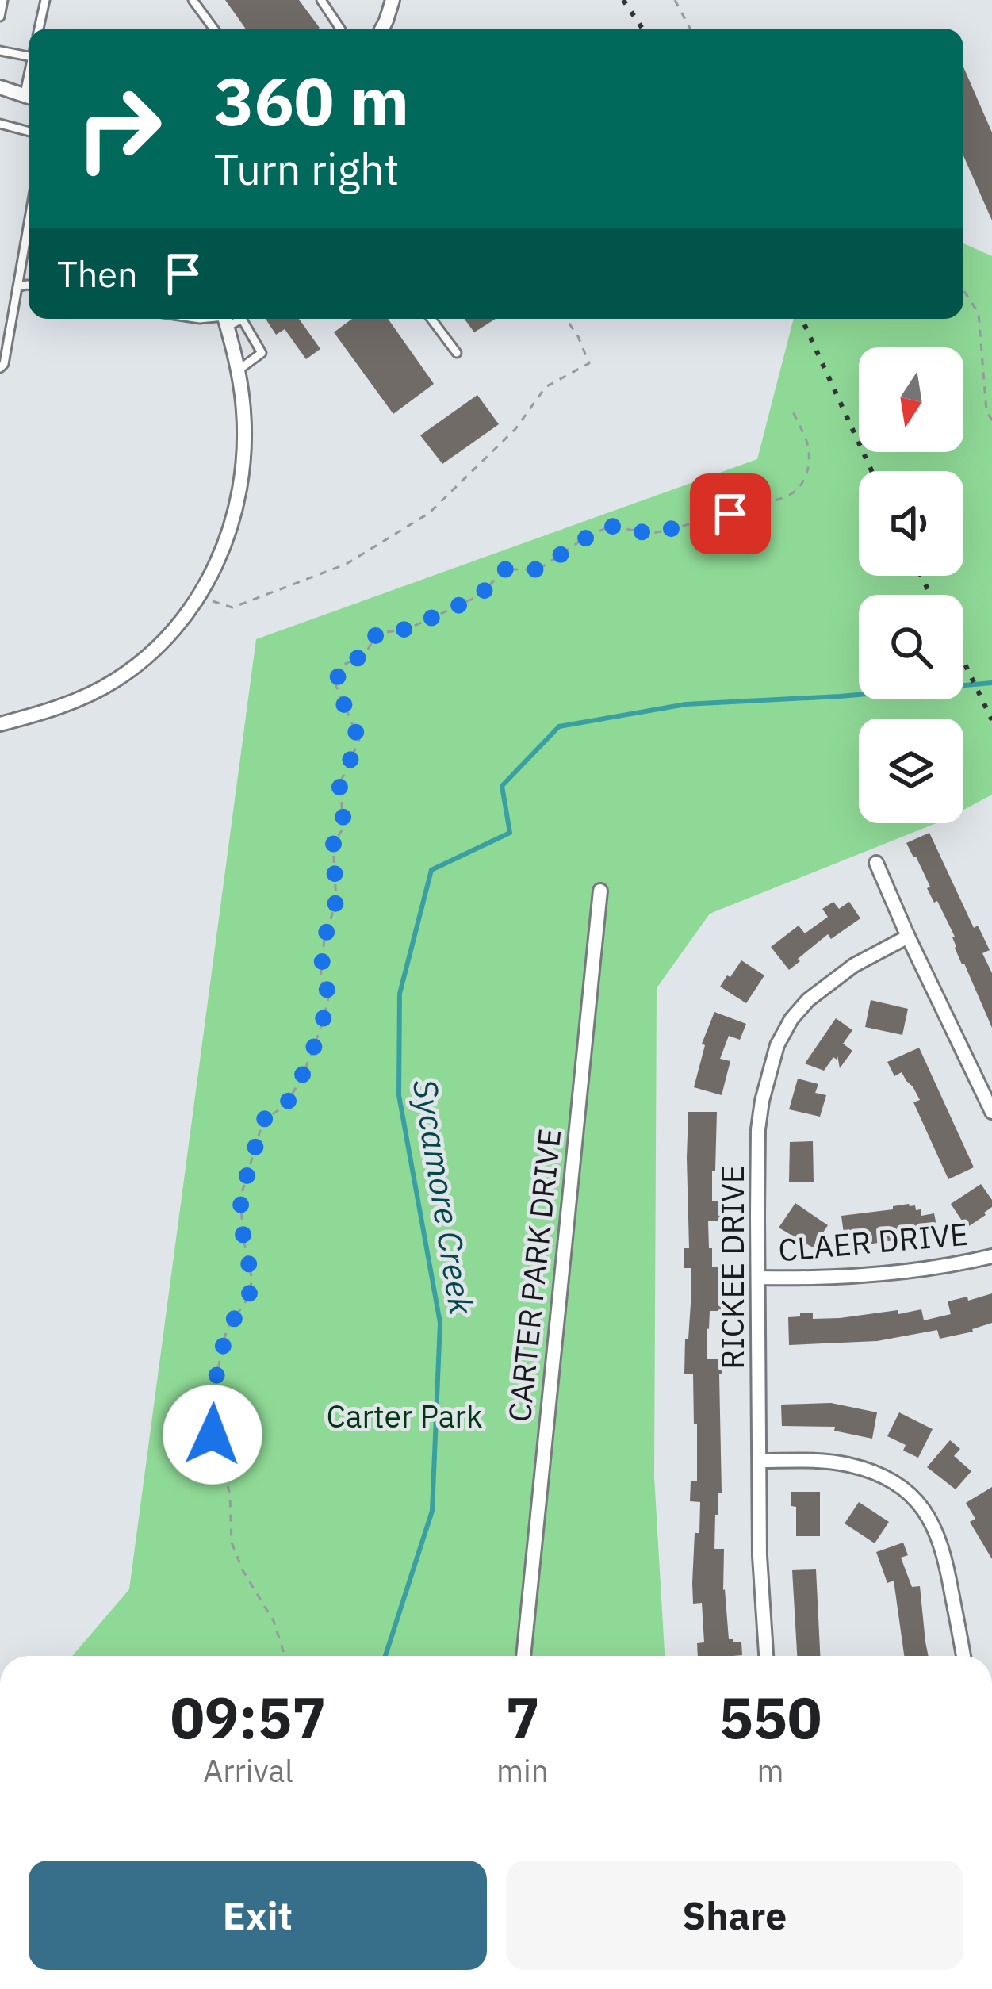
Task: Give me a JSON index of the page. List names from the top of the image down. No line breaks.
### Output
{"streets":{"street":["CLAER DRIVE","RICKEE DRIVE","CARTER PARK DRIVE"]},"crossings":[["CLAER DRIVE","RICKEE DRIVE"]],"water":["Sycamore Creek"],"parks":["Carter Park"],"north":"bottom","page":{"turn":["360 m","Turn right"],"then":"Then","eta":["09:57","Arrival","7","min","550","m"],"buttons":["Exit","Share"]}}
